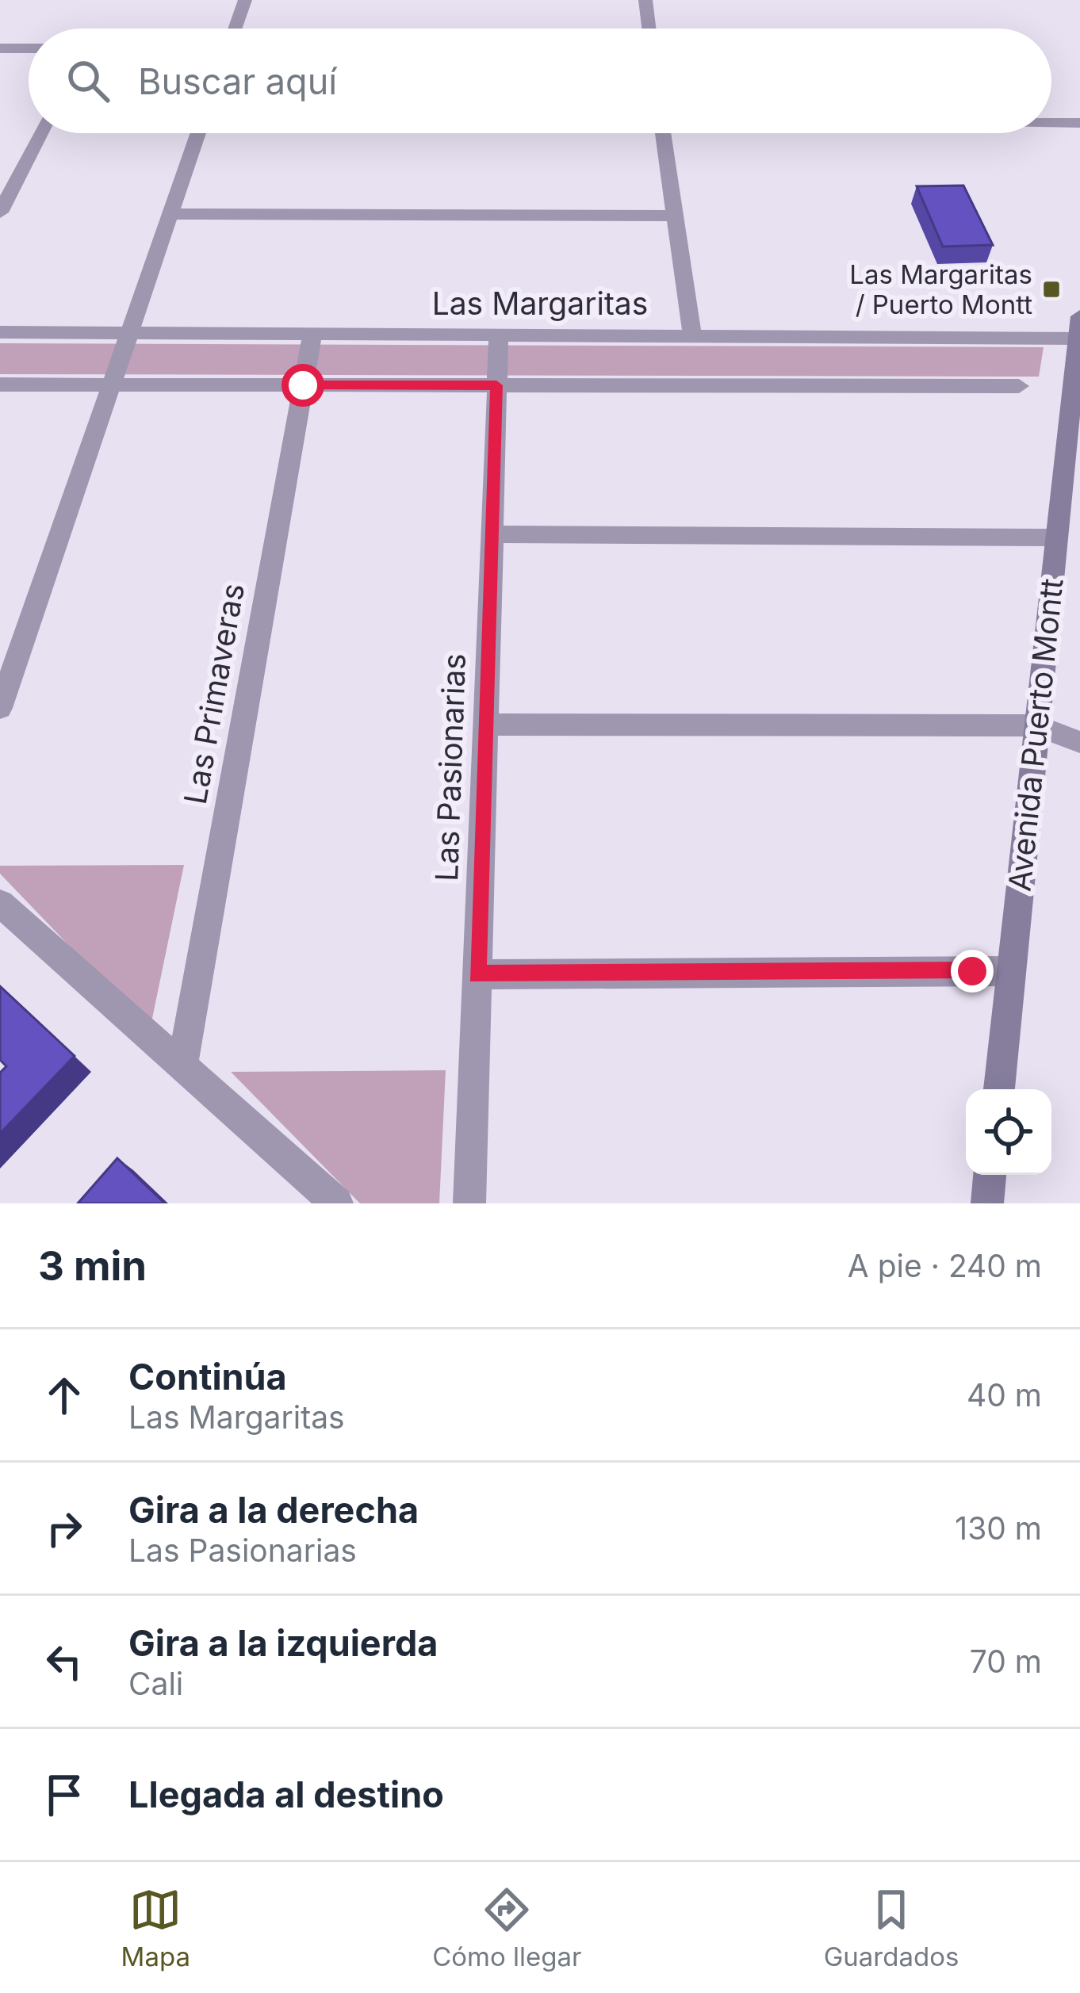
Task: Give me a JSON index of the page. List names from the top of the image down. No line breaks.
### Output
{"streets":{"street":["Las Margaritas","Las Primaveras","Avenida Puerto Montt","Las Pasionarias"]},"crossings":[["Las Margaritas","Las Primaveras"],["Las Margaritas","Avenida Puerto Montt"],["Las Margaritas","Las Pasionarias"]],"places":{"transit":["Las Margaritas / Puerto Montt"]},"page":{"search":"Buscar aquí","heading":["3 min","A pie · 240 m"],"list":[["Continúa","Las Margaritas","40 m"],["Gira a la derecha","Las Pasionarias","130 m"],["Gira a la izquierda","Cali","70 m"],"Llegada al destino"],"nav":["Mapa","Cómo llegar","Guardados"]}}
